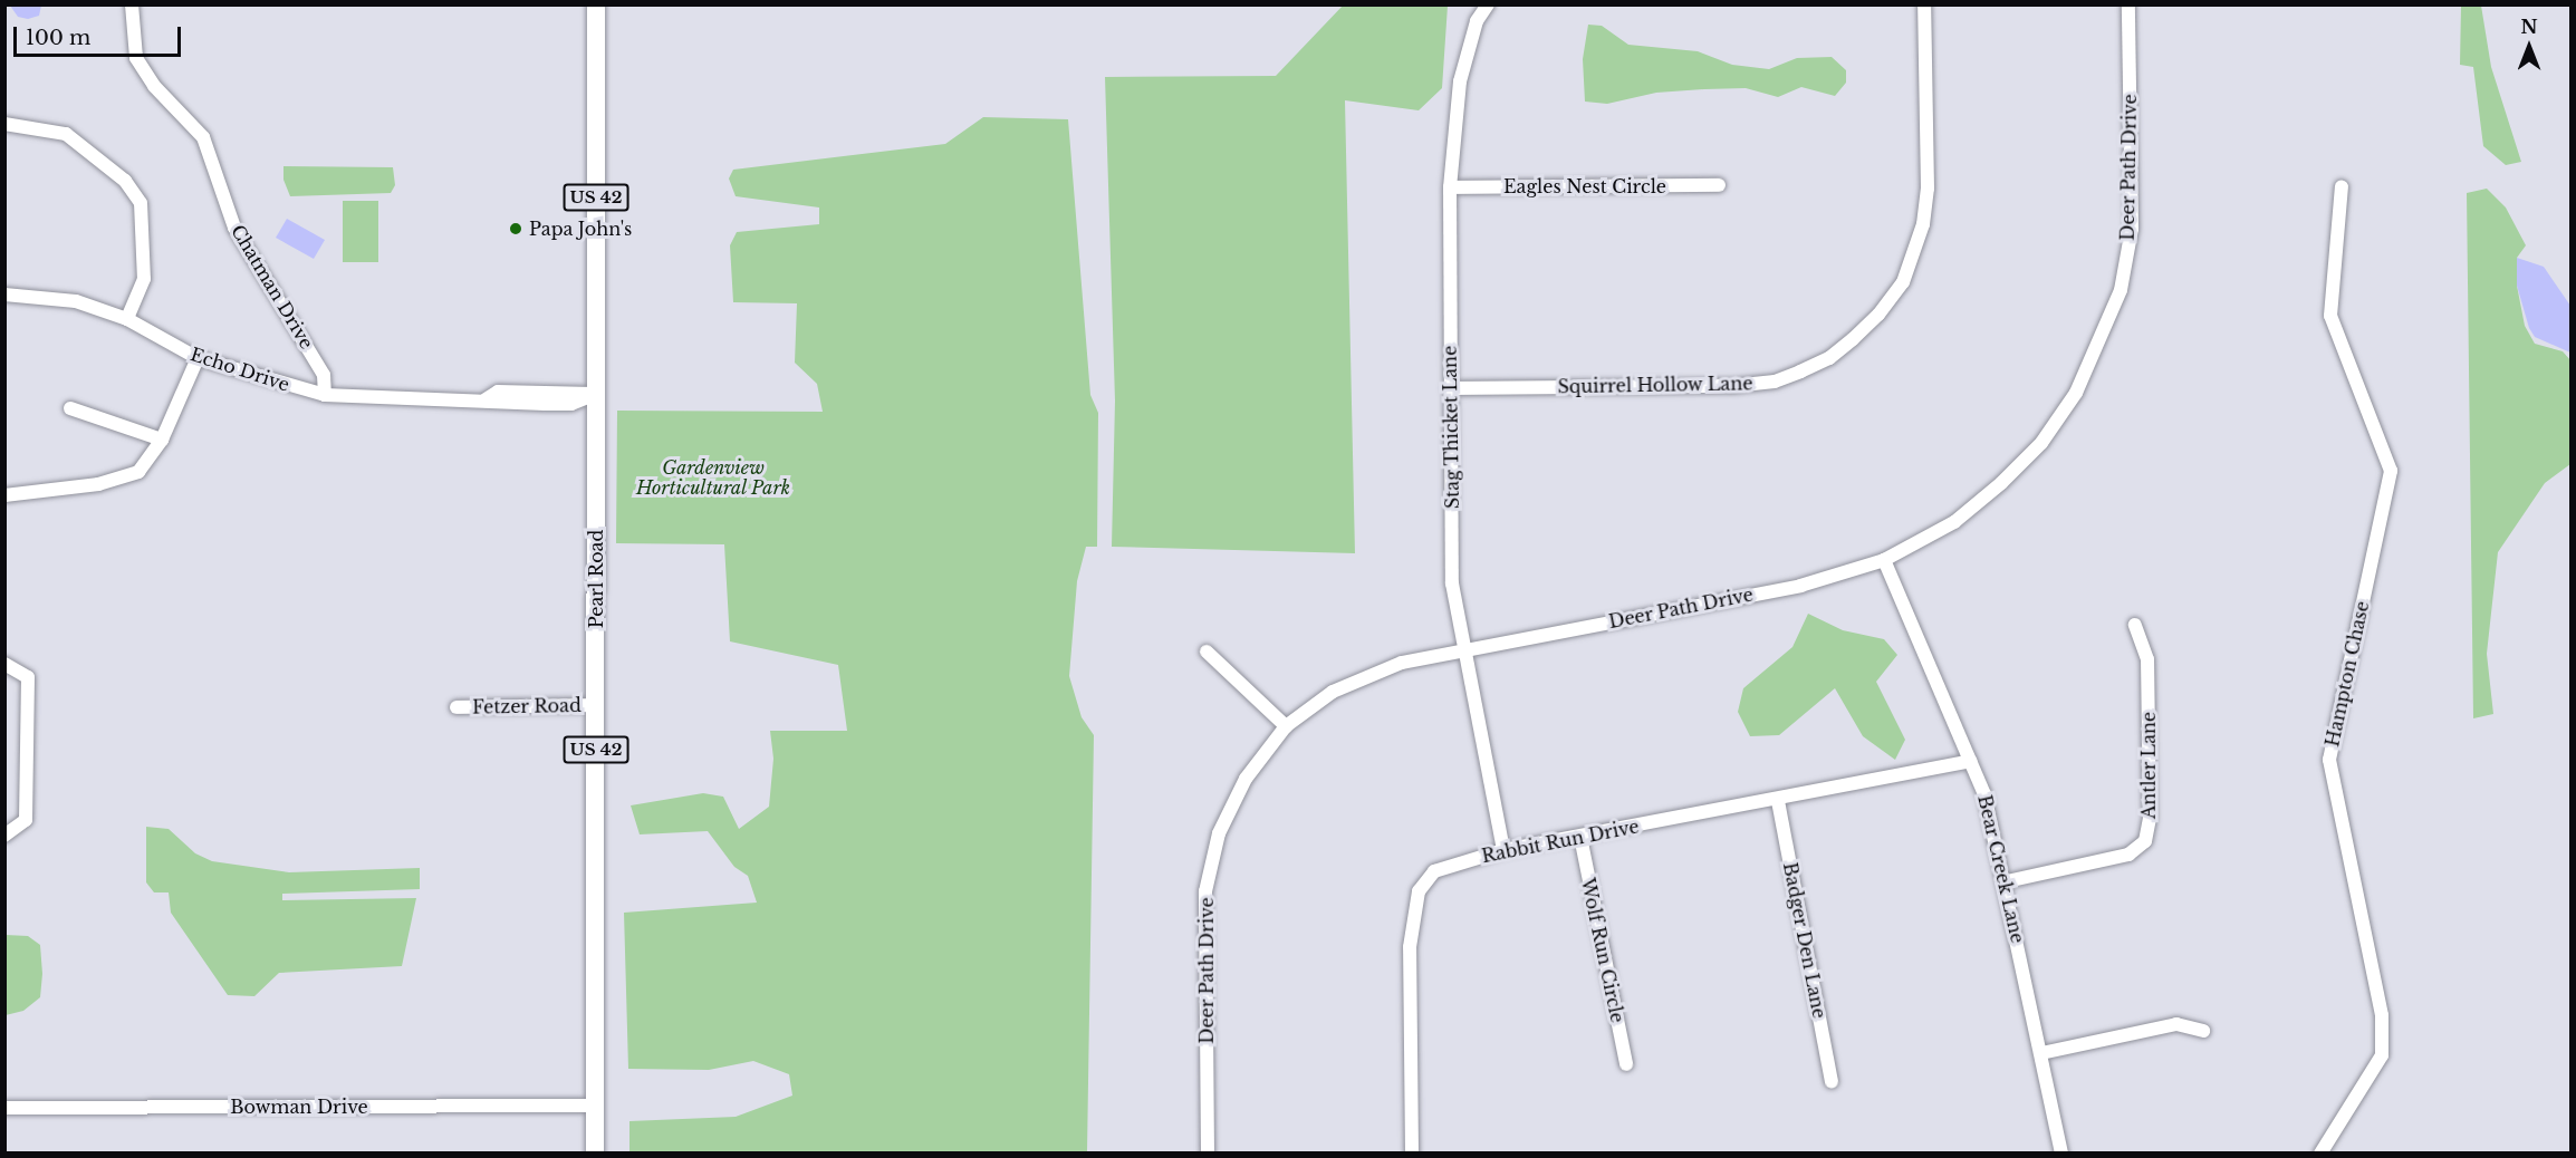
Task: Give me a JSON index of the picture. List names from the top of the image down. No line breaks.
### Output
{"streets":{"main road":["US 42","Pearl Road"],"street":["Deer Path Drive","Eagles Nest Circle","Chatman Drive","Echo Drive","Squirrel Hollow Lane","Stag Thicket Lane","Hampton Chase","Fetzer Road","Antler Lane","Rabbit Run Drive","Bear Creek Lane","Badger Den Lane","Wolf Run Circle","Bowman Drive"]},"crossings":[["Deer Path Drive","Stag Thicket Lane"],["Deer Path Drive","Bear Creek Lane"],["Eagles Nest Circle","Stag Thicket Lane"],["Chatman Drive","Echo Drive"],["Echo Drive","Pearl Road"],["Squirrel Hollow Lane","Stag Thicket Lane"],["Stag Thicket Lane","Rabbit Run Drive"],["Pearl Road","Fetzer Road"],["Pearl Road","Bowman Drive"],["Antler Lane","Bear Creek Lane"],["Rabbit Run Drive","Bear Creek Lane"],["Rabbit Run Drive","Badger Den Lane"],["Rabbit Run Drive","Wolf Run Circle"]],"parks":["Gardenview Horticultural Park"],"places":["Papa John's"],"scale_bar":"100 m","north":"top"}
